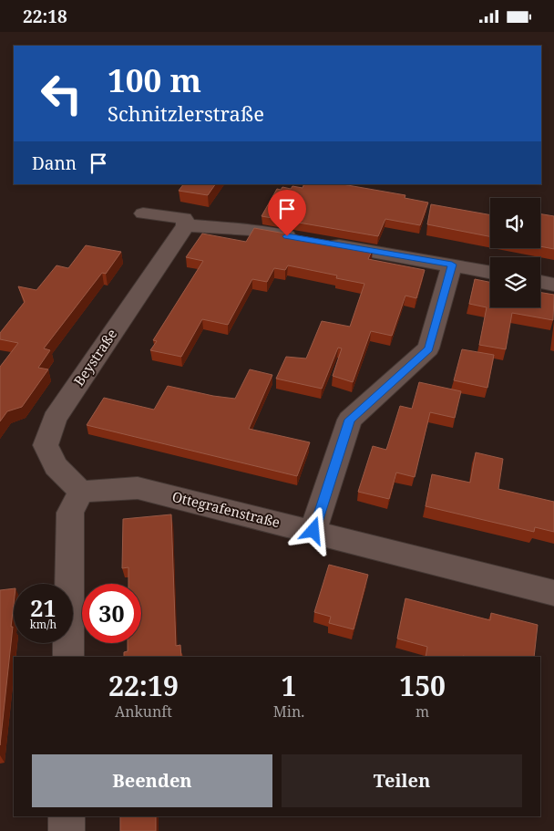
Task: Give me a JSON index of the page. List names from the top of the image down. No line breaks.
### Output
{"streets":{"street":["Beystraße","Ottegrafenstraße"]},"crossings":[["Beystraße","Ottegrafenstraße"]],"page":{"status":"22:18","turn":["100 m","Schnitzlerstraße"],"then":"Dann","speed":"21 km/h","limit":"30","eta":["22:19","Ankunft","1","Min.","150","m"],"buttons":["Beenden","Teilen"]}}
